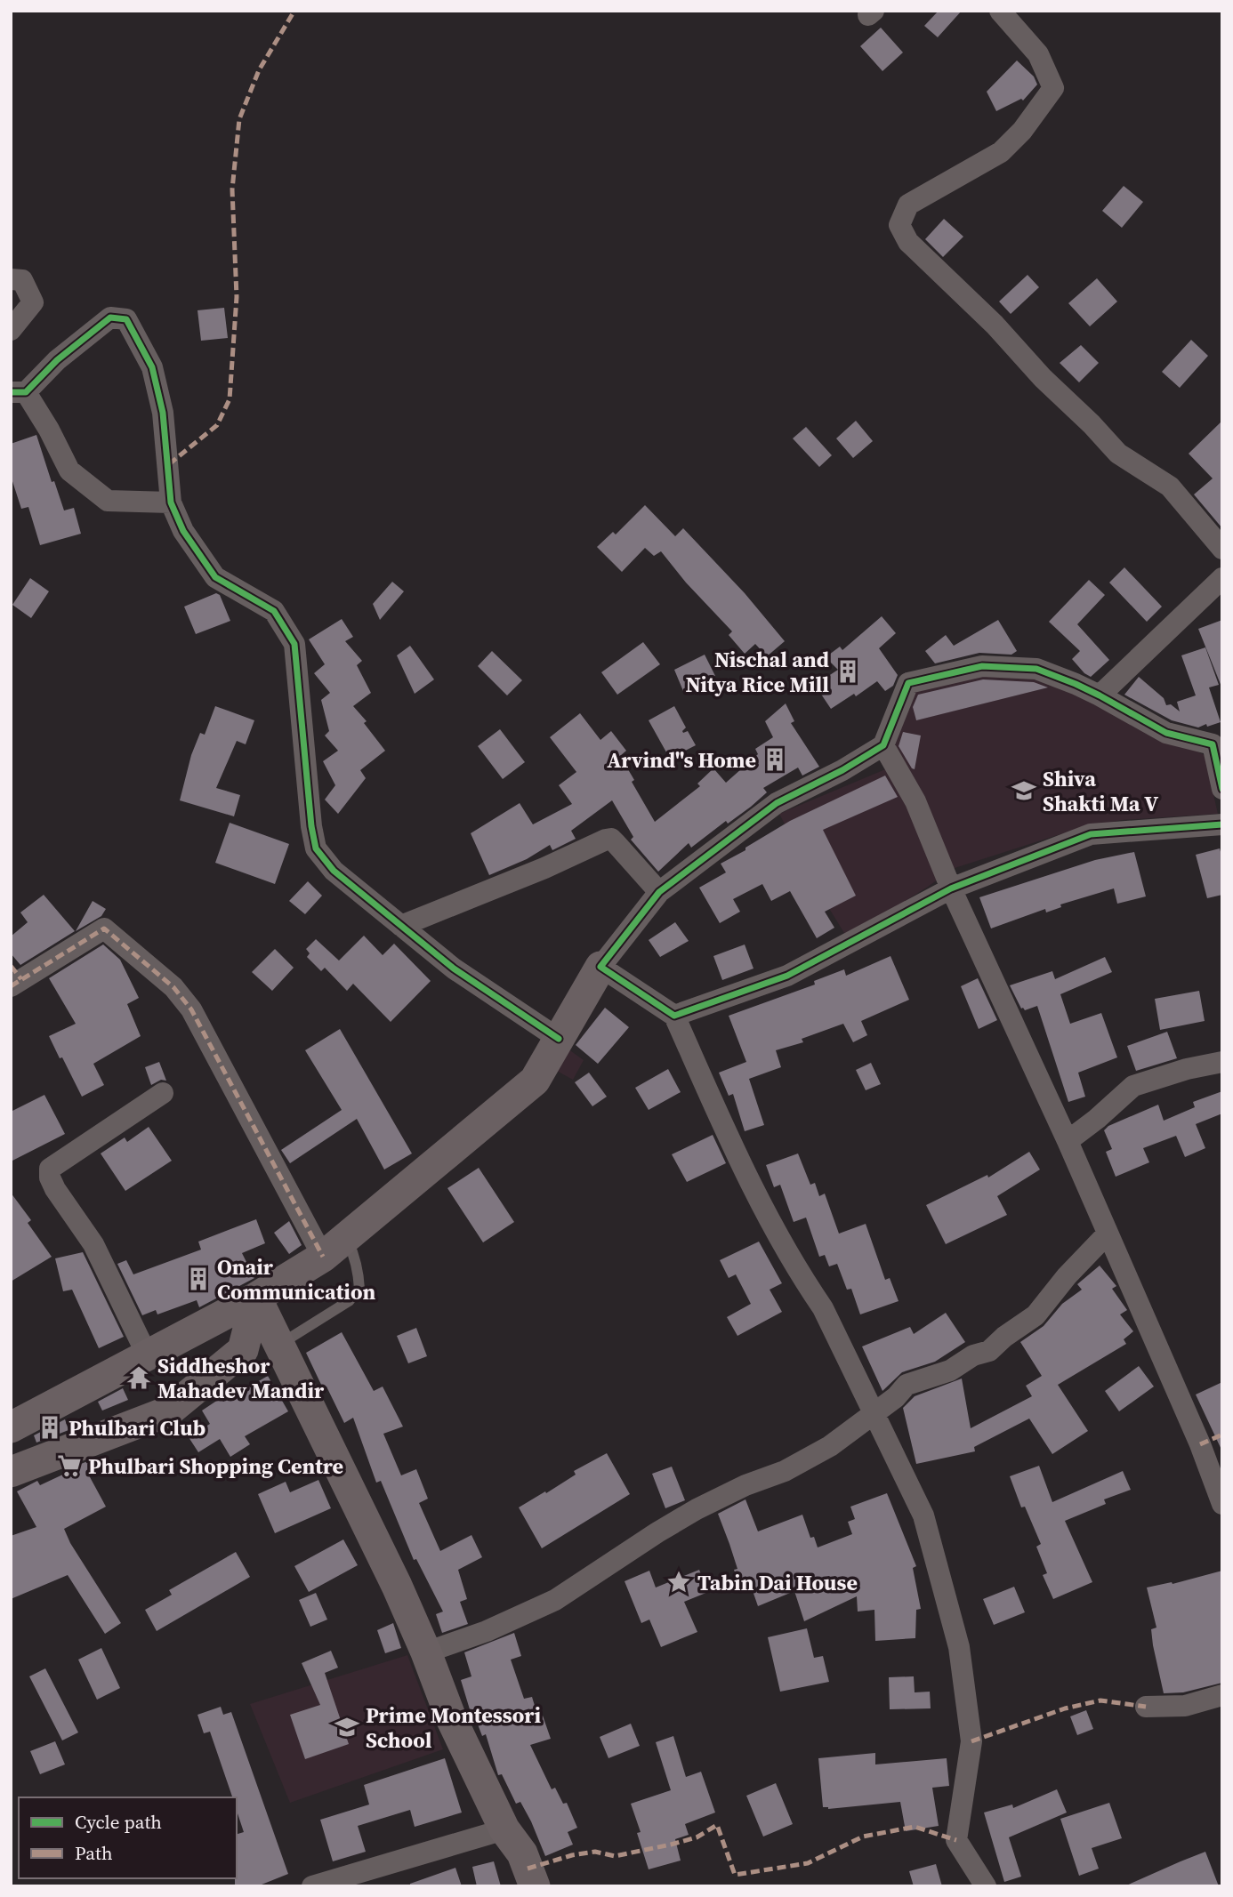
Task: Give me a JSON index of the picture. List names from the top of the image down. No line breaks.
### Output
{"places":{"building":["Nischal and Nitya Rice Mill","Arvind\"s Home","Onair Communication","Phulbari Club"],"school or university":["Shiva Shakti Ma V","Prime Montessori School"],"temple":["Siddheshor Mahadev Mandir"],"supermarket":["Phulbari Shopping Centre"],"place":["Tabin Dai House"]},"legend":["Cycle path","Path"]}
